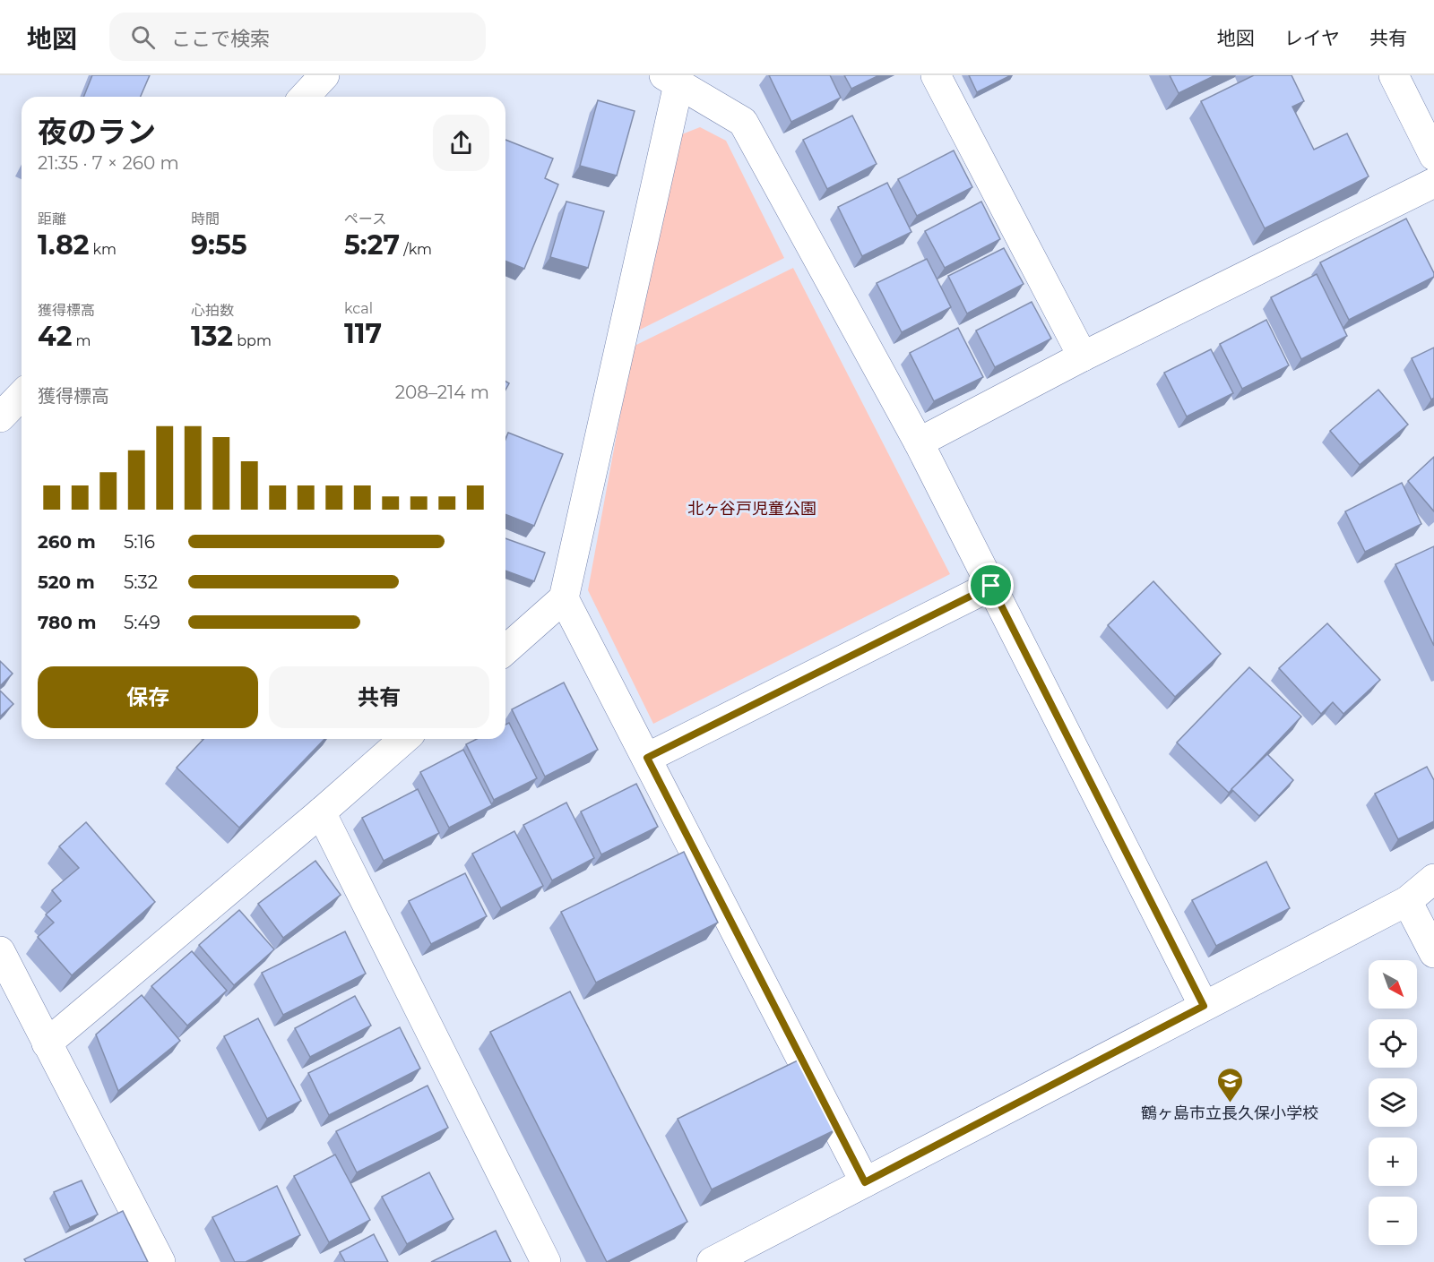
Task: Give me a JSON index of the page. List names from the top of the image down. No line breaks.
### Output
{"parks":["北ヶ谷戸児童公園"],"places":{"school or university":["鶴ヶ島市立長久保小学校"]},"north":"bottom right","page":{"header":"地図","search":"ここで検索","nav":["地図","レイヤ","共有"],"heading":["夜のラン","21:35 · 7 × 260 m"],"stats":[["距離","1.82 km"],["時間","9:55"],["ペース","5:27 /km"],["獲得標高","42 m"],["心拍数","132 bpm"],["kcal","117"]],"chart":["獲得標高","208–214 m"],"list":[{"name":"260 m","note":"5:16"},{"name":"520 m","note":"5:32"},{"name":"780 m","note":"5:49"}],"buttons":["保存","共有"],"map_buttons":["+","−"]}}
